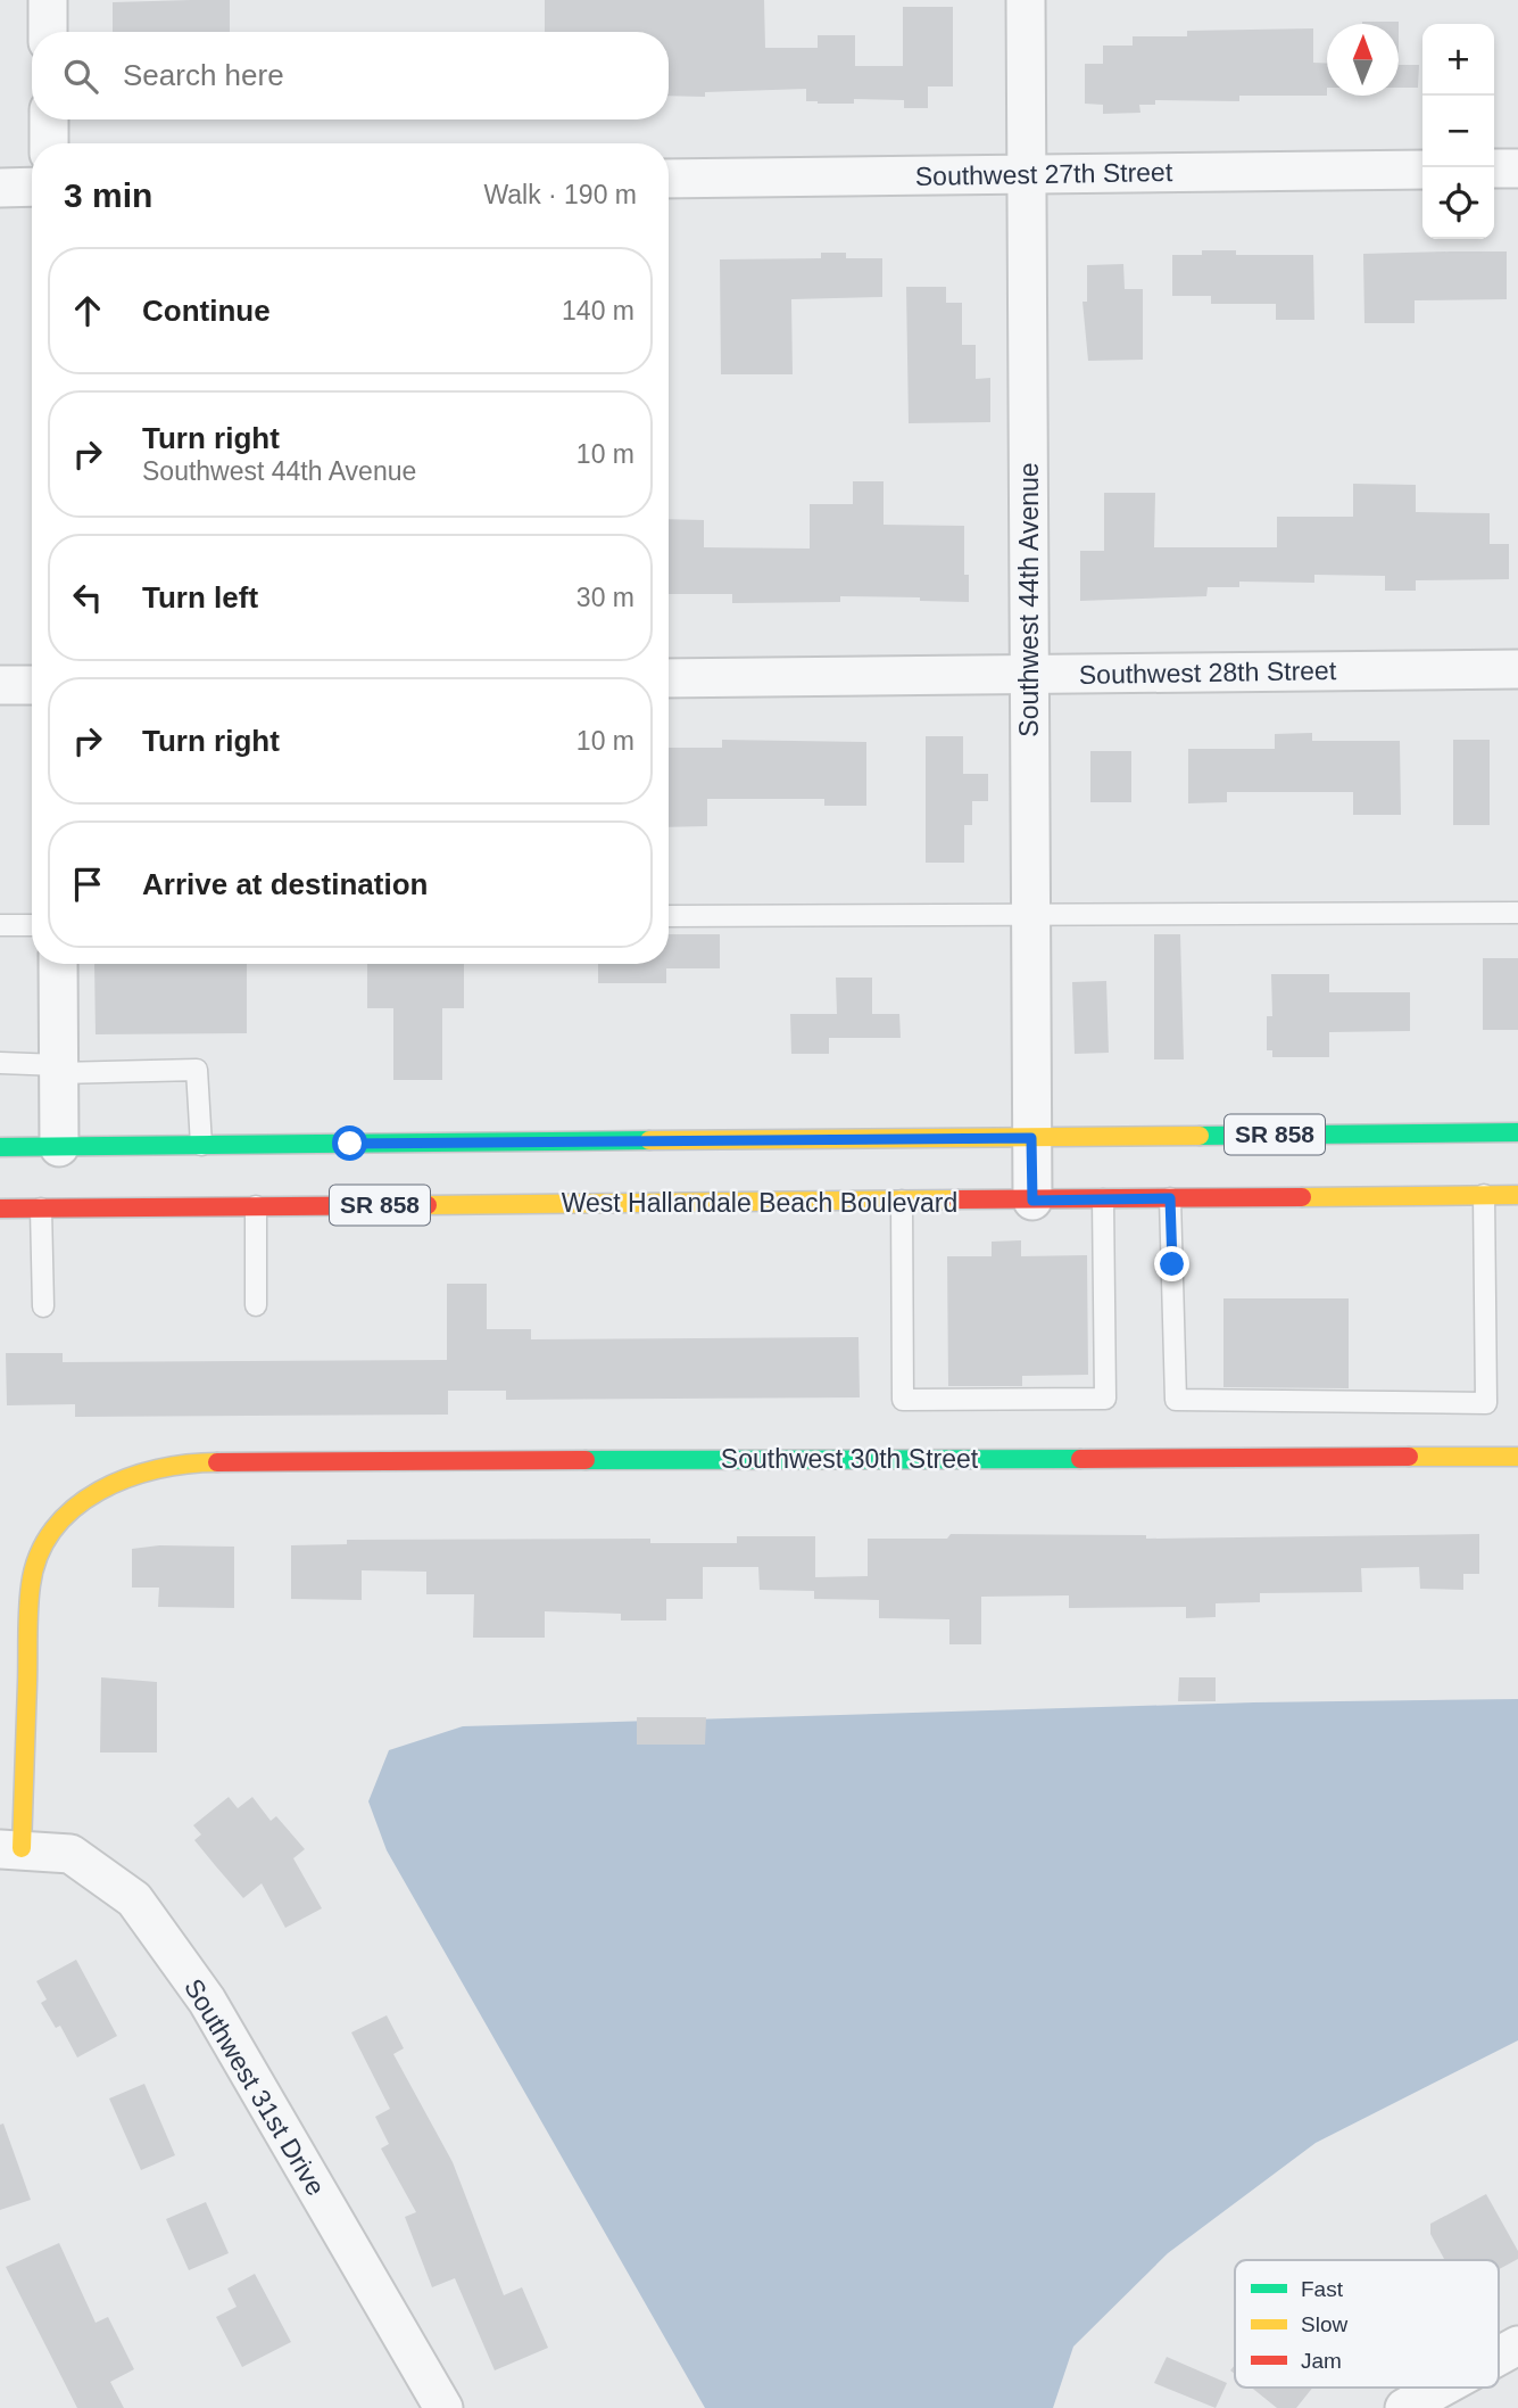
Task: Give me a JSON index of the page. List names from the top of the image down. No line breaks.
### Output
{"streets":{"main road":["SR 858","West Hallandale Beach Boulevard","Southwest 30th Street"],"street":["Southwest 27th Street","Southwest 44th Avenue","Southwest 28th Street","Southwest 31st Drive"]},"crossings":[["Southwest 27th Street","Southwest 44th Avenue"],["Southwest 44th Avenue","Southwest 28th Street"],["Southwest 44th Avenue","SR 858"],["Southwest 44th Avenue","West Hallandale Beach Boulevard"],["Southwest 30th Street","Southwest 31st Drive"]],"legend":["Fast","Slow","Jam"],"north":"top","page":{"map_buttons":["+","−"],"search":"Search here","heading":["3 min","Walk · 190 m"],"list":[["Continue","140 m"],["Turn right","Southwest 44th Avenue","10 m"],["Turn left","30 m"],["Turn right","10 m"],"Arrive at destination"]}}
